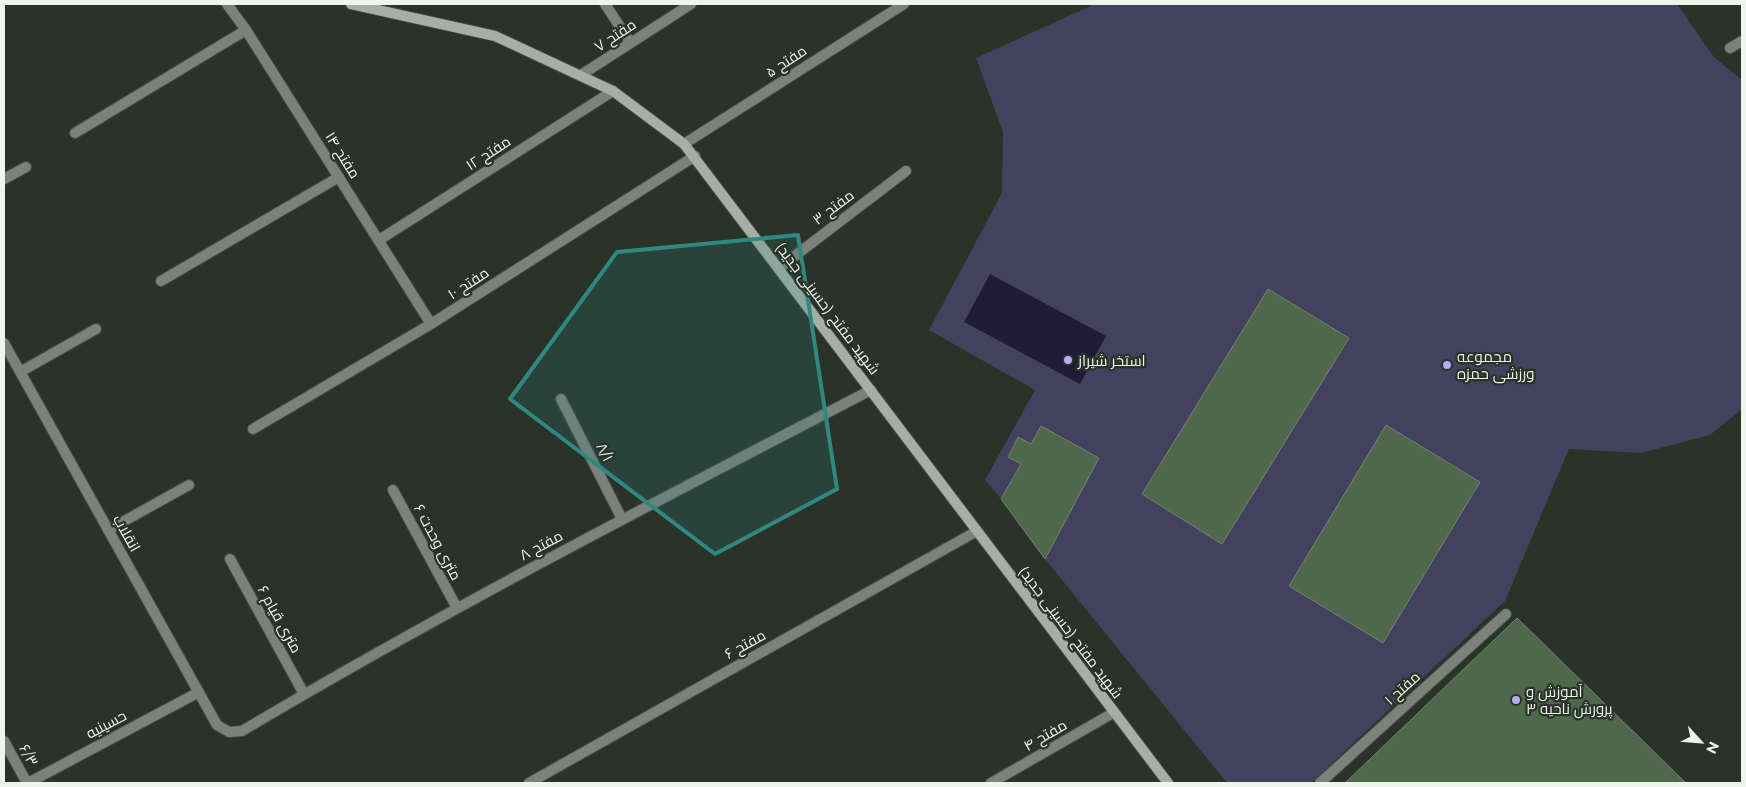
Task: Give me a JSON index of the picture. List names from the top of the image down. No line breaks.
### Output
{"streets":{"street":["مفتح ۷","مفتح ۵","مفتح ۱۲","مفتح ۱۴","مفتح ۳","مفتح ۱۰","شهید مفتح (حسینی جدید)","۸/۱","انقلاب","۶ متری وحدت","مفتح ۸","۶ متری قیام","مفتح ۶","مفتح ۱","حسینیه","مفتح ۴","۶/۳"]},"crossings":[["مفتح ۷","شهید مفتح (حسینی جدید)"],["مفتح ۵","شهید مفتح (حسینی جدید)"],["مفتح ۱۲","مفتح ۱۴"],["مفتح ۱۲","شهید مفتح (حسینی جدید)"],["مفتح ۱۴","مفتح ۱۰"],["مفتح ۳","شهید مفتح (حسینی جدید)"],["مفتح ۱۰","شهید مفتح (حسینی جدید)"],["شهید مفتح (حسینی جدید)","مفتح ۸"],["شهید مفتح (حسینی جدید)","مفتح ۶"],["شهید مفتح (حسینی جدید)","مفتح ۴"],["۸/۱","مفتح ۸"],["انقلاب","مفتح ۸"],["انقلاب","حسینیه"],["۶ متری وحدت","مفتح ۸"],["مفتح ۸","۶ متری قیام"],["حسینیه","۶/۳"]],"places":["استخر شیراز","مجموعه ورزشی حمزه","آموزش و پرورش ناحیه ۳"],"north":"bottom right"}
